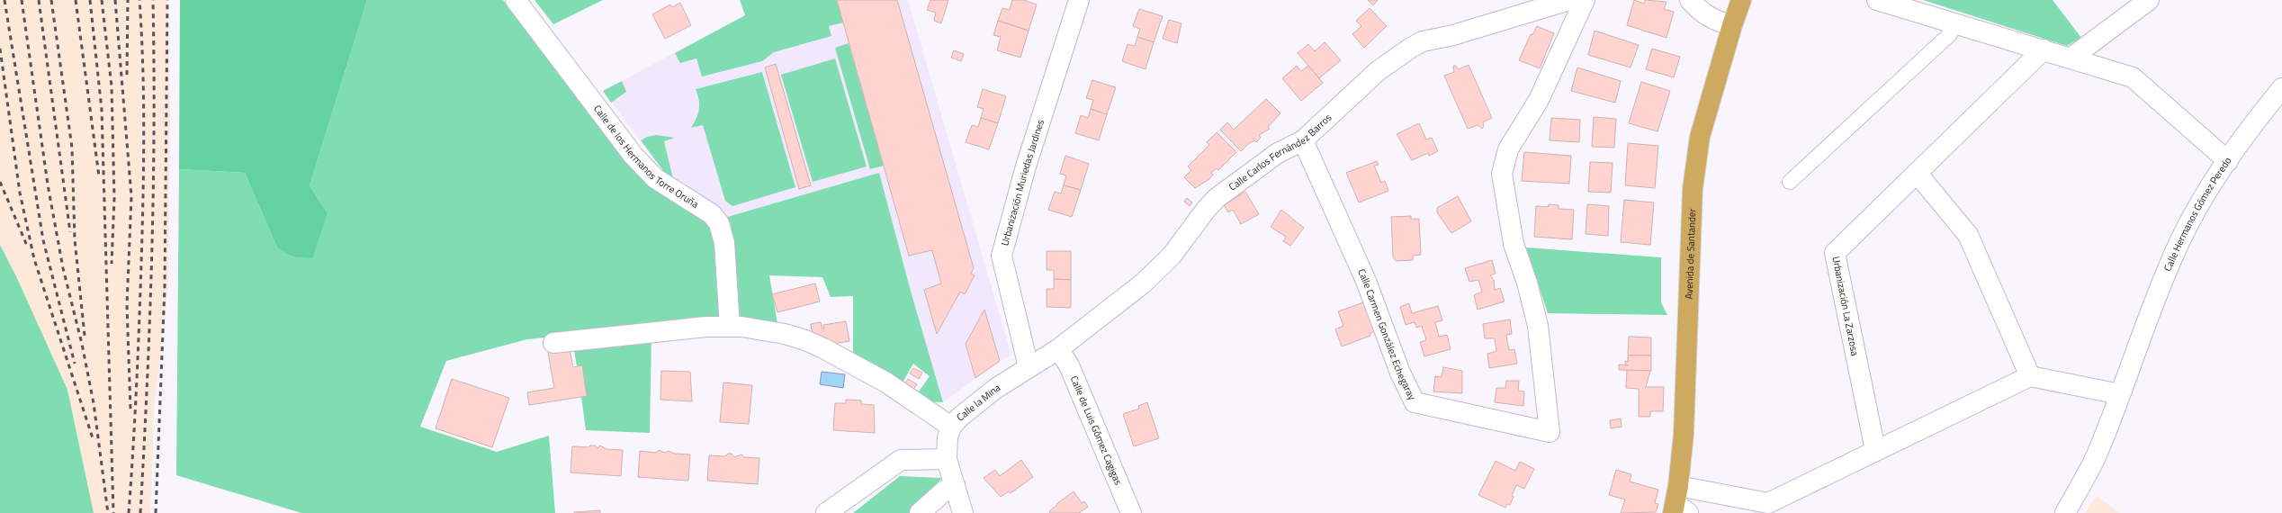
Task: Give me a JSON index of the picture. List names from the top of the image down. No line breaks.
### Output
{"streets":{"highway":["Avenida de Santander"],"street":["Calle Carlos Fernández Barros","Calle de los Hermanos Torre Oruña","Urbanización Muriedas Jardines","Calle Hermanos Gómez Peredo","Urbanización La Zarzosa","Calle Carmen González Echegaray","Calle la Mina","Calle de Luis Gómez Cagigas"]},"crossings":[["Calle Carlos Fernández Barros","Urbanización Muriedas Jardines"],["Calle Carlos Fernández Barros","Calle Carmen González Echegaray"],["Calle Carlos Fernández Barros","Calle la Mina"],["Calle Carlos Fernández Barros","Calle de Luis Gómez Cagigas"],["Urbanización Muriedas Jardines","Calle la Mina"],["Calle Hermanos Gómez Peredo","Urbanización La Zarzosa"]]}
